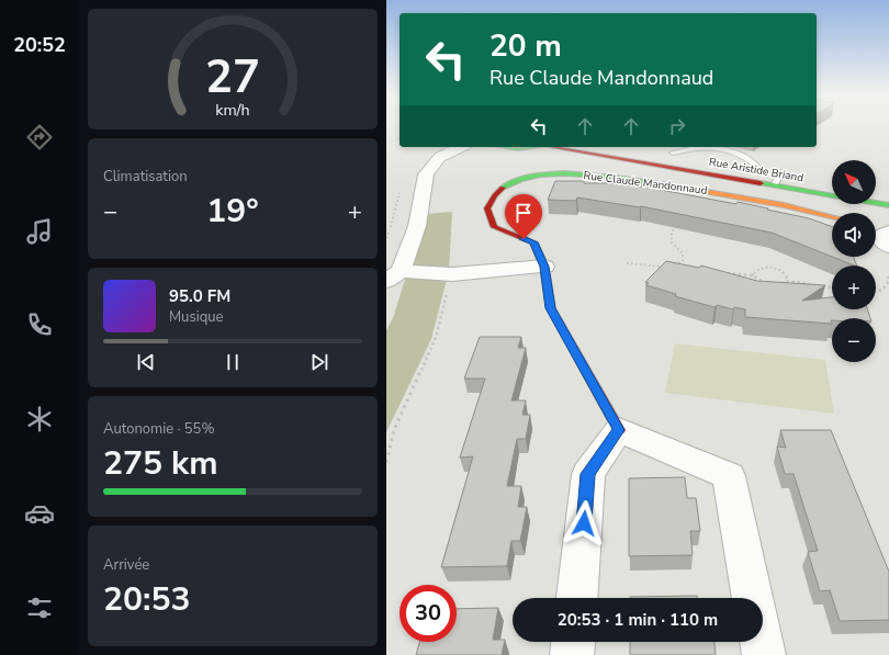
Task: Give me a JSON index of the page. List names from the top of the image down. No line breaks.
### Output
{"streets":{"street":["Rue Aristide Briand","Rue Claude Mandonnaud"]},"north":"top left","page":{"tabs":"20:52","turn":["20 m","Rue Claude Mandonnaud"],"tile":["Climatisation",["Autonomie · 55%","275 km"],["Arrivée","20:53"]],"map_buttons":["+","−"],"heat":["−","19°","+"],"song":["95.0 FM","Musique"],"limit":"30","trip":"20:53 · 1 min · 110 m","gauge":["27","km/h"]}}
